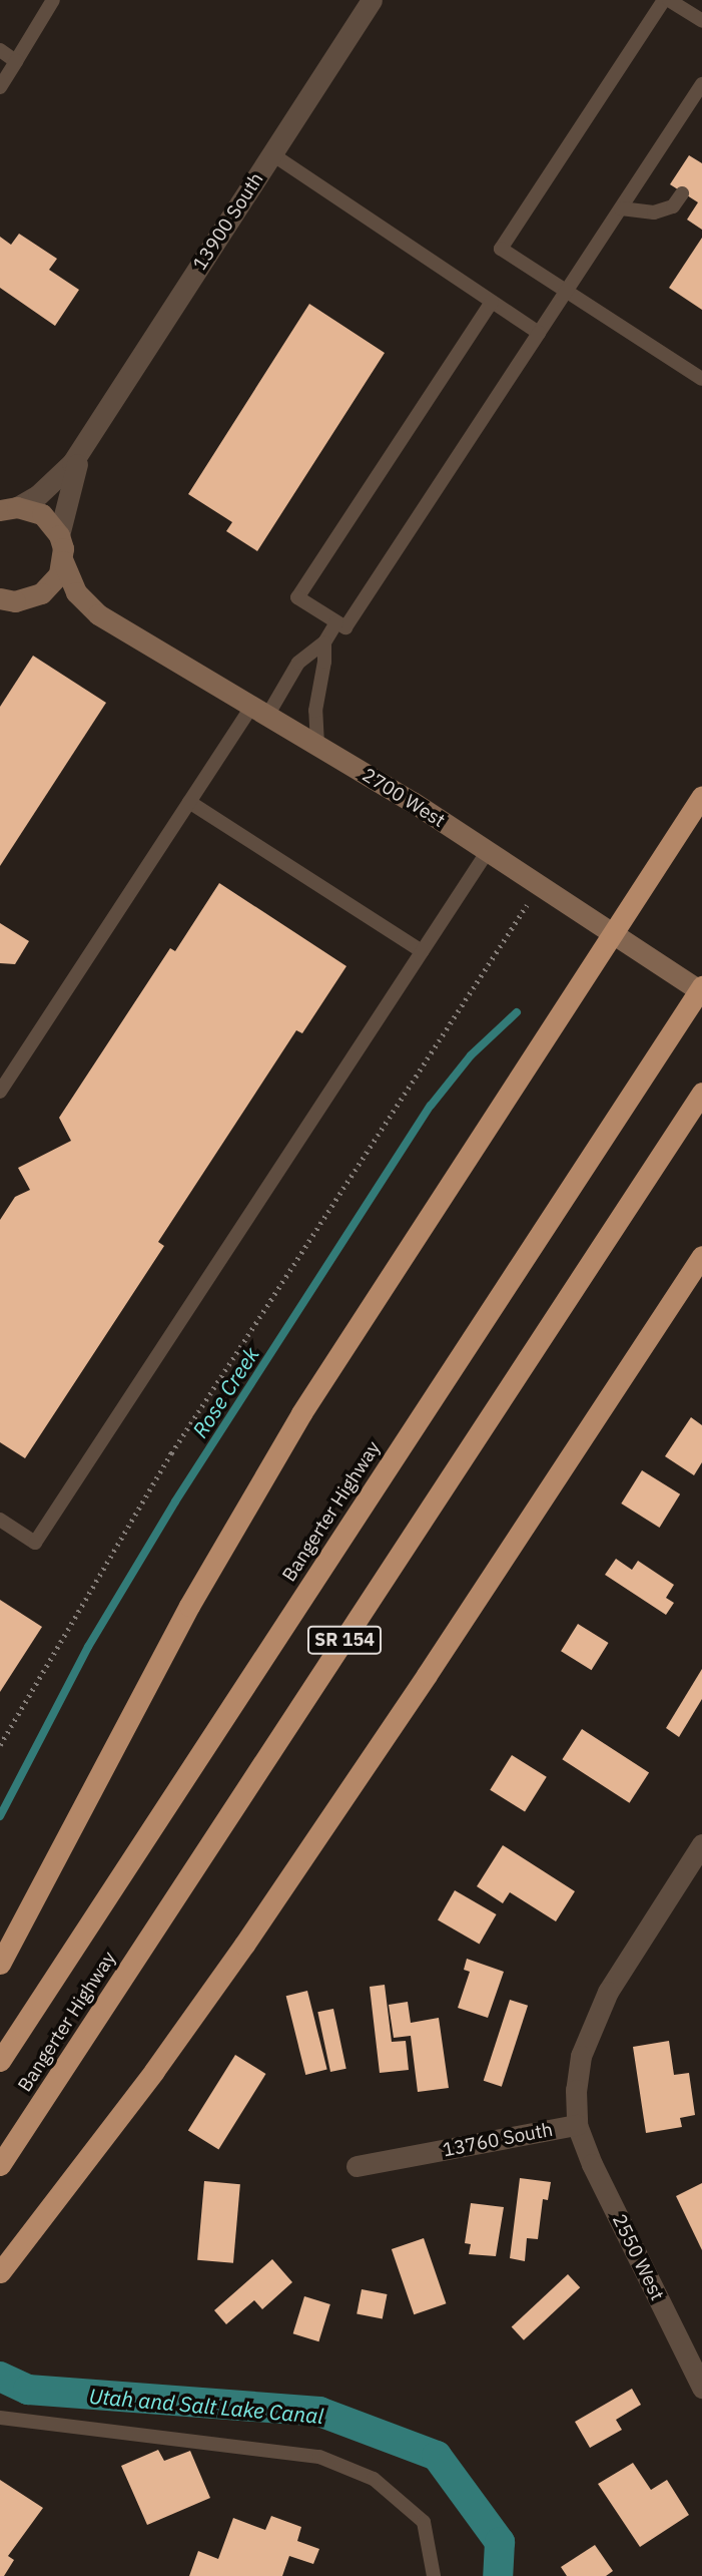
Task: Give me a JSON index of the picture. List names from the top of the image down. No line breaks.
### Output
{"streets":{"highway":["Bangerter Highway","SR 154"],"main road":["2700 West"],"street":["13900 South","13760 South","2550 West"]},"crossings":[["13900 South","2700 West"],["13760 South","2550 West"]],"water":["Rose Creek","Utah and Salt Lake Canal"]}
